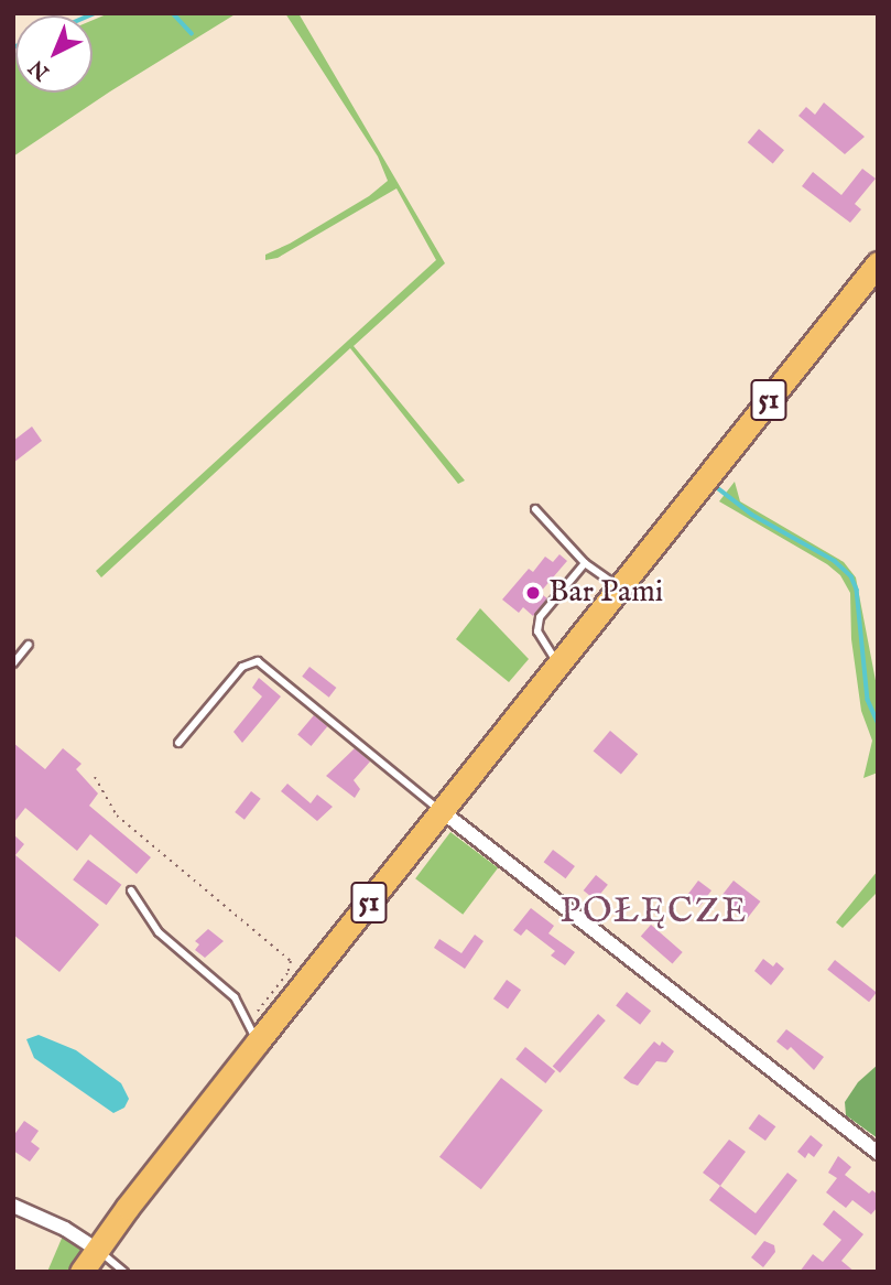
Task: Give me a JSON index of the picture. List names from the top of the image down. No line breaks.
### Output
{"streets":{"main road":["51"]},"districts":["POŁĘCZE"],"places":["Bar Pami"],"north":"bottom left"}
